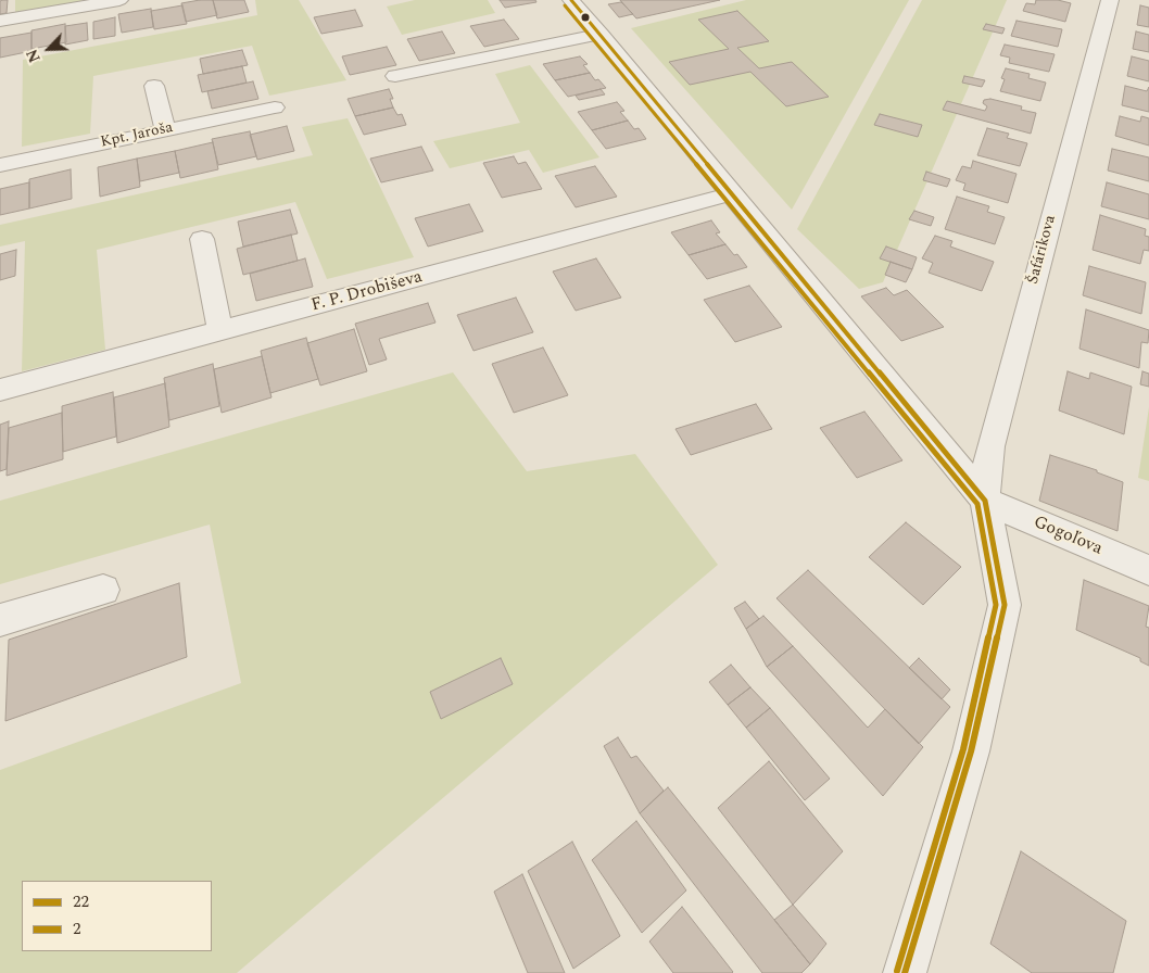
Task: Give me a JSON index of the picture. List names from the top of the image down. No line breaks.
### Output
{"streets":{"street":["Kpt. Jaroša","Šafárikova","F. P. Drobiševa","Gogoľova"]},"crossings":[["Šafárikova","Gogoľova"]],"lines":["transit line 22","transit line 2"],"legend":["22","2"],"north":"bottom left"}
